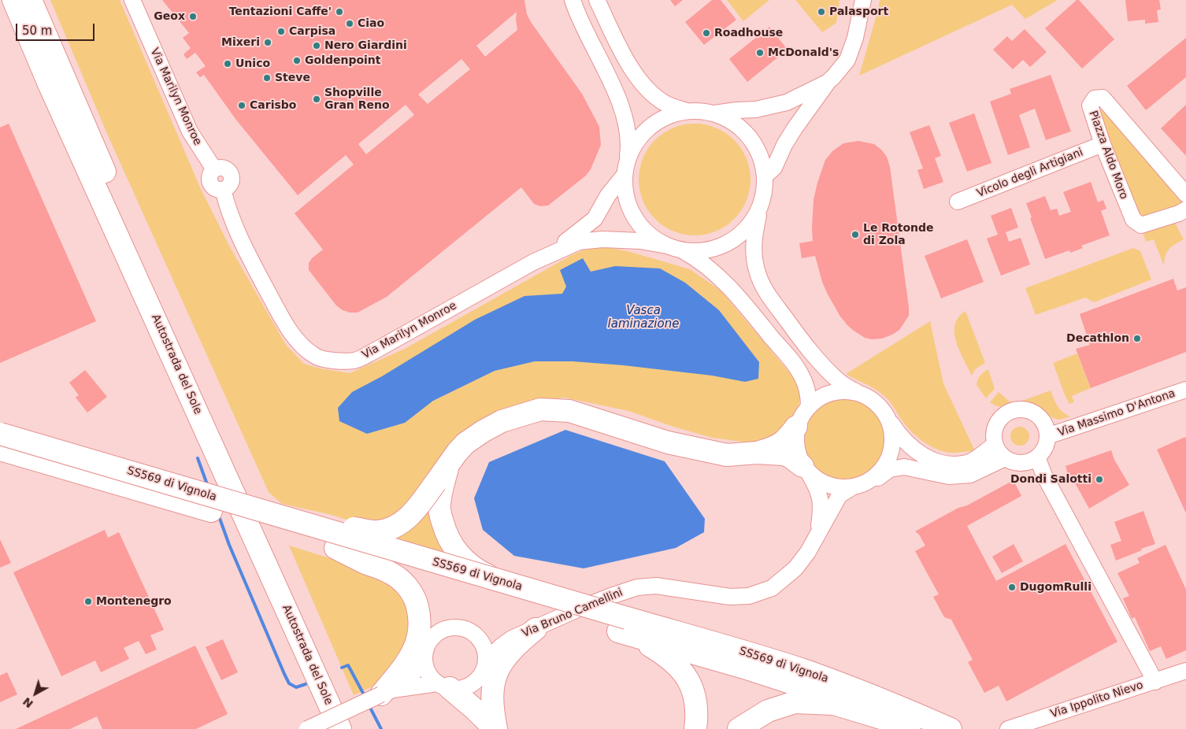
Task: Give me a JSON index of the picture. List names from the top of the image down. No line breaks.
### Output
{"streets":{"highway":["Autostrada del Sole","SS569 di Vignola"],"street":["Via Marilyn Monroe","Piazza Aldo Moro","Vicolo degli Artigiani","Via Massimo D'Antona","Via Bruno Camellini","Via Ippolito Nievo"]},"crossings":[["Piazza Aldo Moro","Vicolo degli Artigiani"]],"water":["Vasca laminazione"],"places":["Tentazioni Caffe'","Palasport","Geox","Ciao","Carpisa","Roadhouse","Mixeri","Nero Giardini","McDonald's","Goldenpoint","Unico","Steve","Shopville Gran Reno","Carisbo","Le Rotonde di Zola","Decathlon","Dondi Salotti","DugomRulli","Montenegro"],"scale_bar":"50 m","north":"bottom left"}
